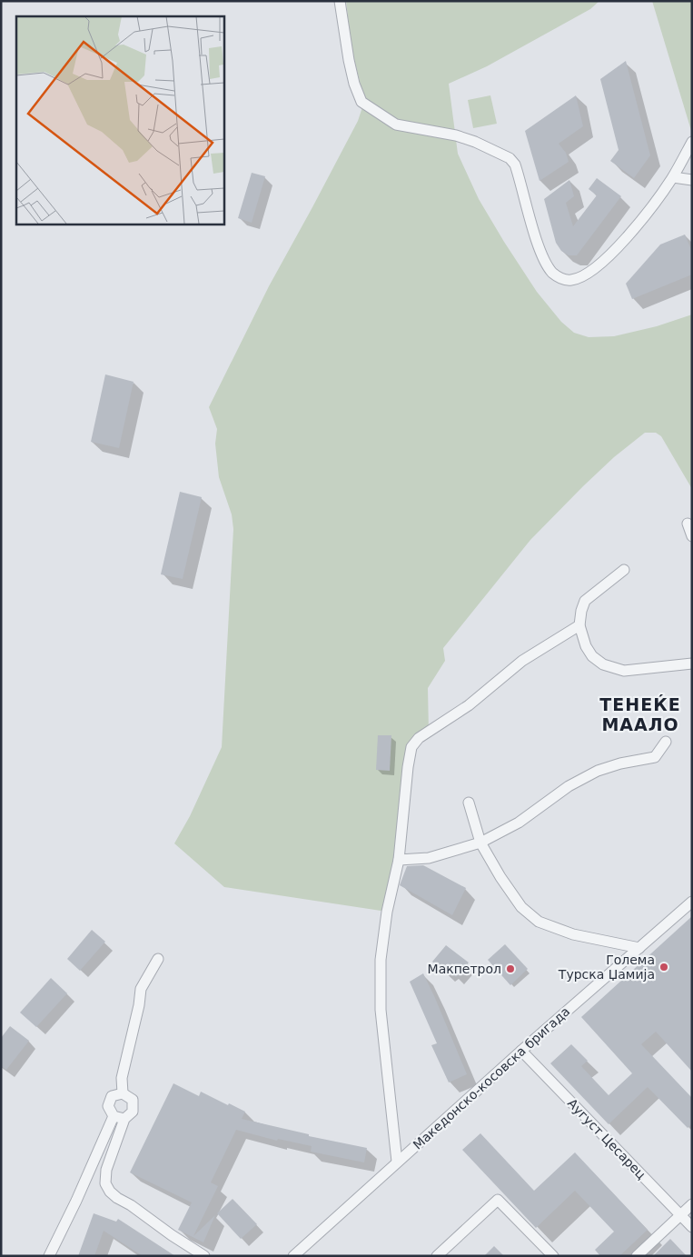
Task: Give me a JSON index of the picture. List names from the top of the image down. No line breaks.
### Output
{"streets":{"street":["Македонско-косовска бригада","Аугуст Цесарец"]},"crossings":[["Македонско-косовска бригада","Аугуст Цесарец"]],"districts":["ТЕНЕЌЕ МААЛО"],"places":["Голема Турска Џамија","Макпетрол"]}
